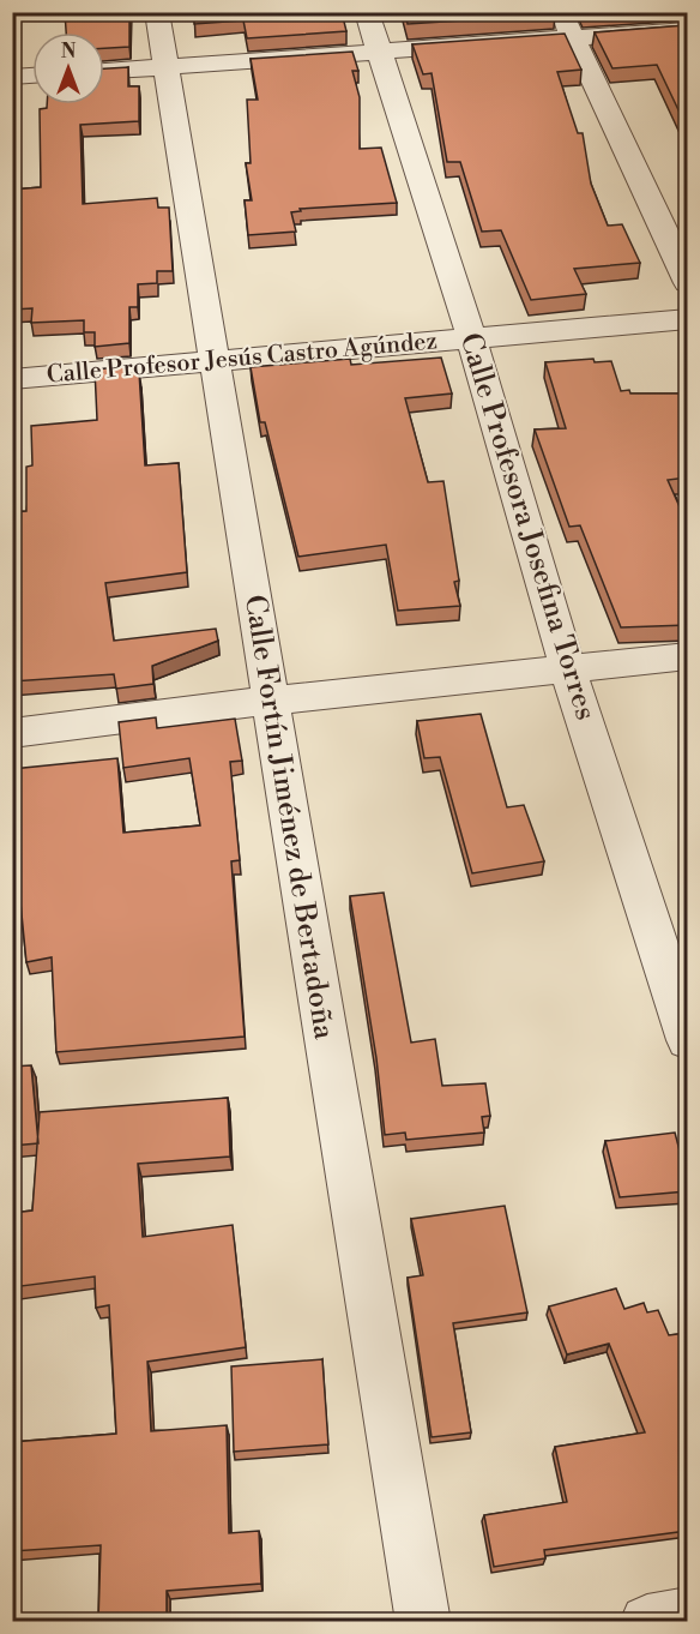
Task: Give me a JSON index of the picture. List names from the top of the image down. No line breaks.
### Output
{"streets":{"street":["Calle Profesor Jesús Castro Agúndez","Calle Profesora Josefina Torres","Calle Fortín Jiménez de Bertadoña"]},"crossings":[["Calle Profesor Jesús Castro Agúndez","Calle Profesora Josefina Torres"],["Calle Profesor Jesús Castro Agúndez","Calle Fortín Jiménez de Bertadoña"]],"north":"top"}
